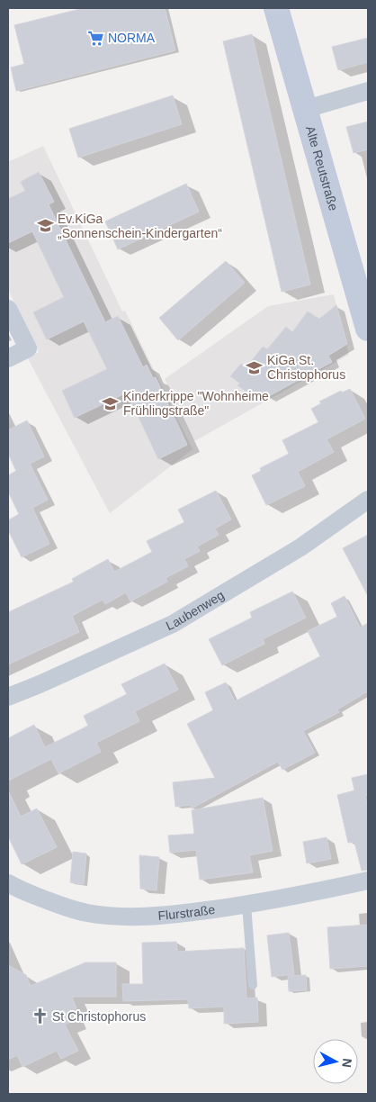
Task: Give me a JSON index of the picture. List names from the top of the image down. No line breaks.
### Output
{"streets":{"main road":["Alte Reutstraße"],"street":["Laubenweg","Flurstraße"]},"places":{"supermarket":["NORMA"],"school or university":["Ev.KiGa „Sonnenschein-Kindergarten“","KiGa St. Christophorus","Kinderkrippe \"Wohnheime Frühlingstraße\""],"church":["St Christophorus"]},"north":"right"}
